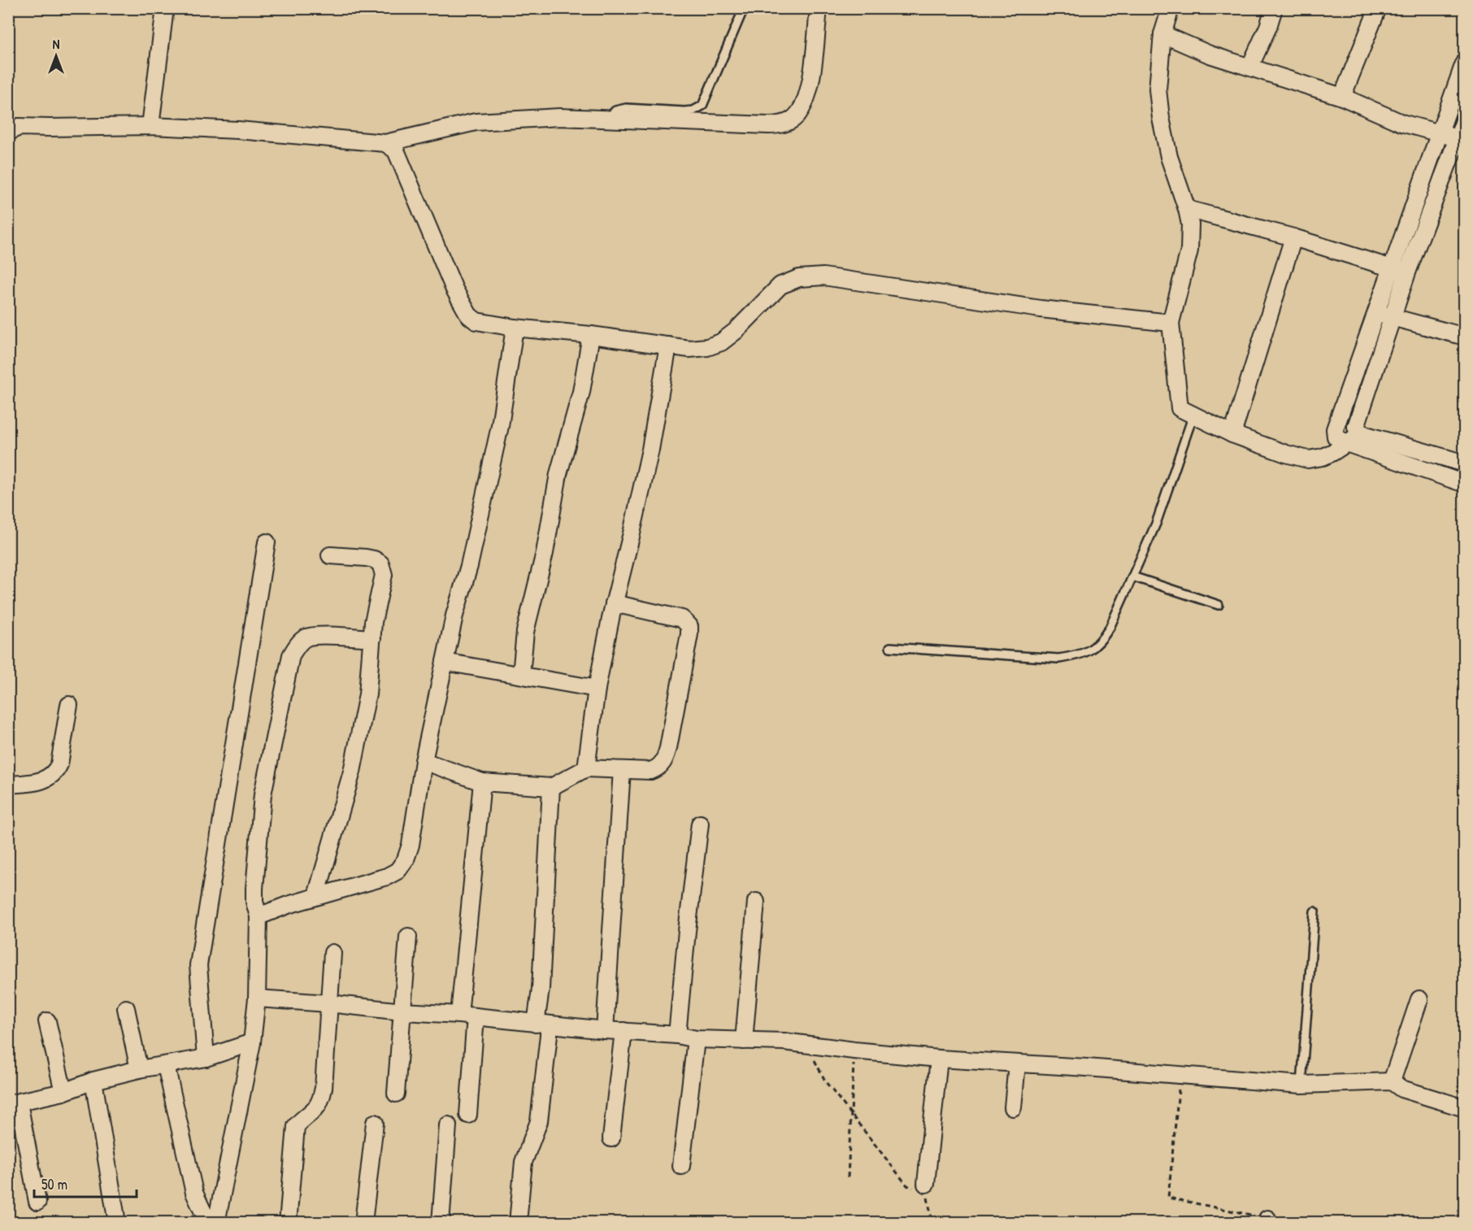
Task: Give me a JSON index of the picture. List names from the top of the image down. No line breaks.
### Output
{"scale_bar":"50 m","north":"top"}
